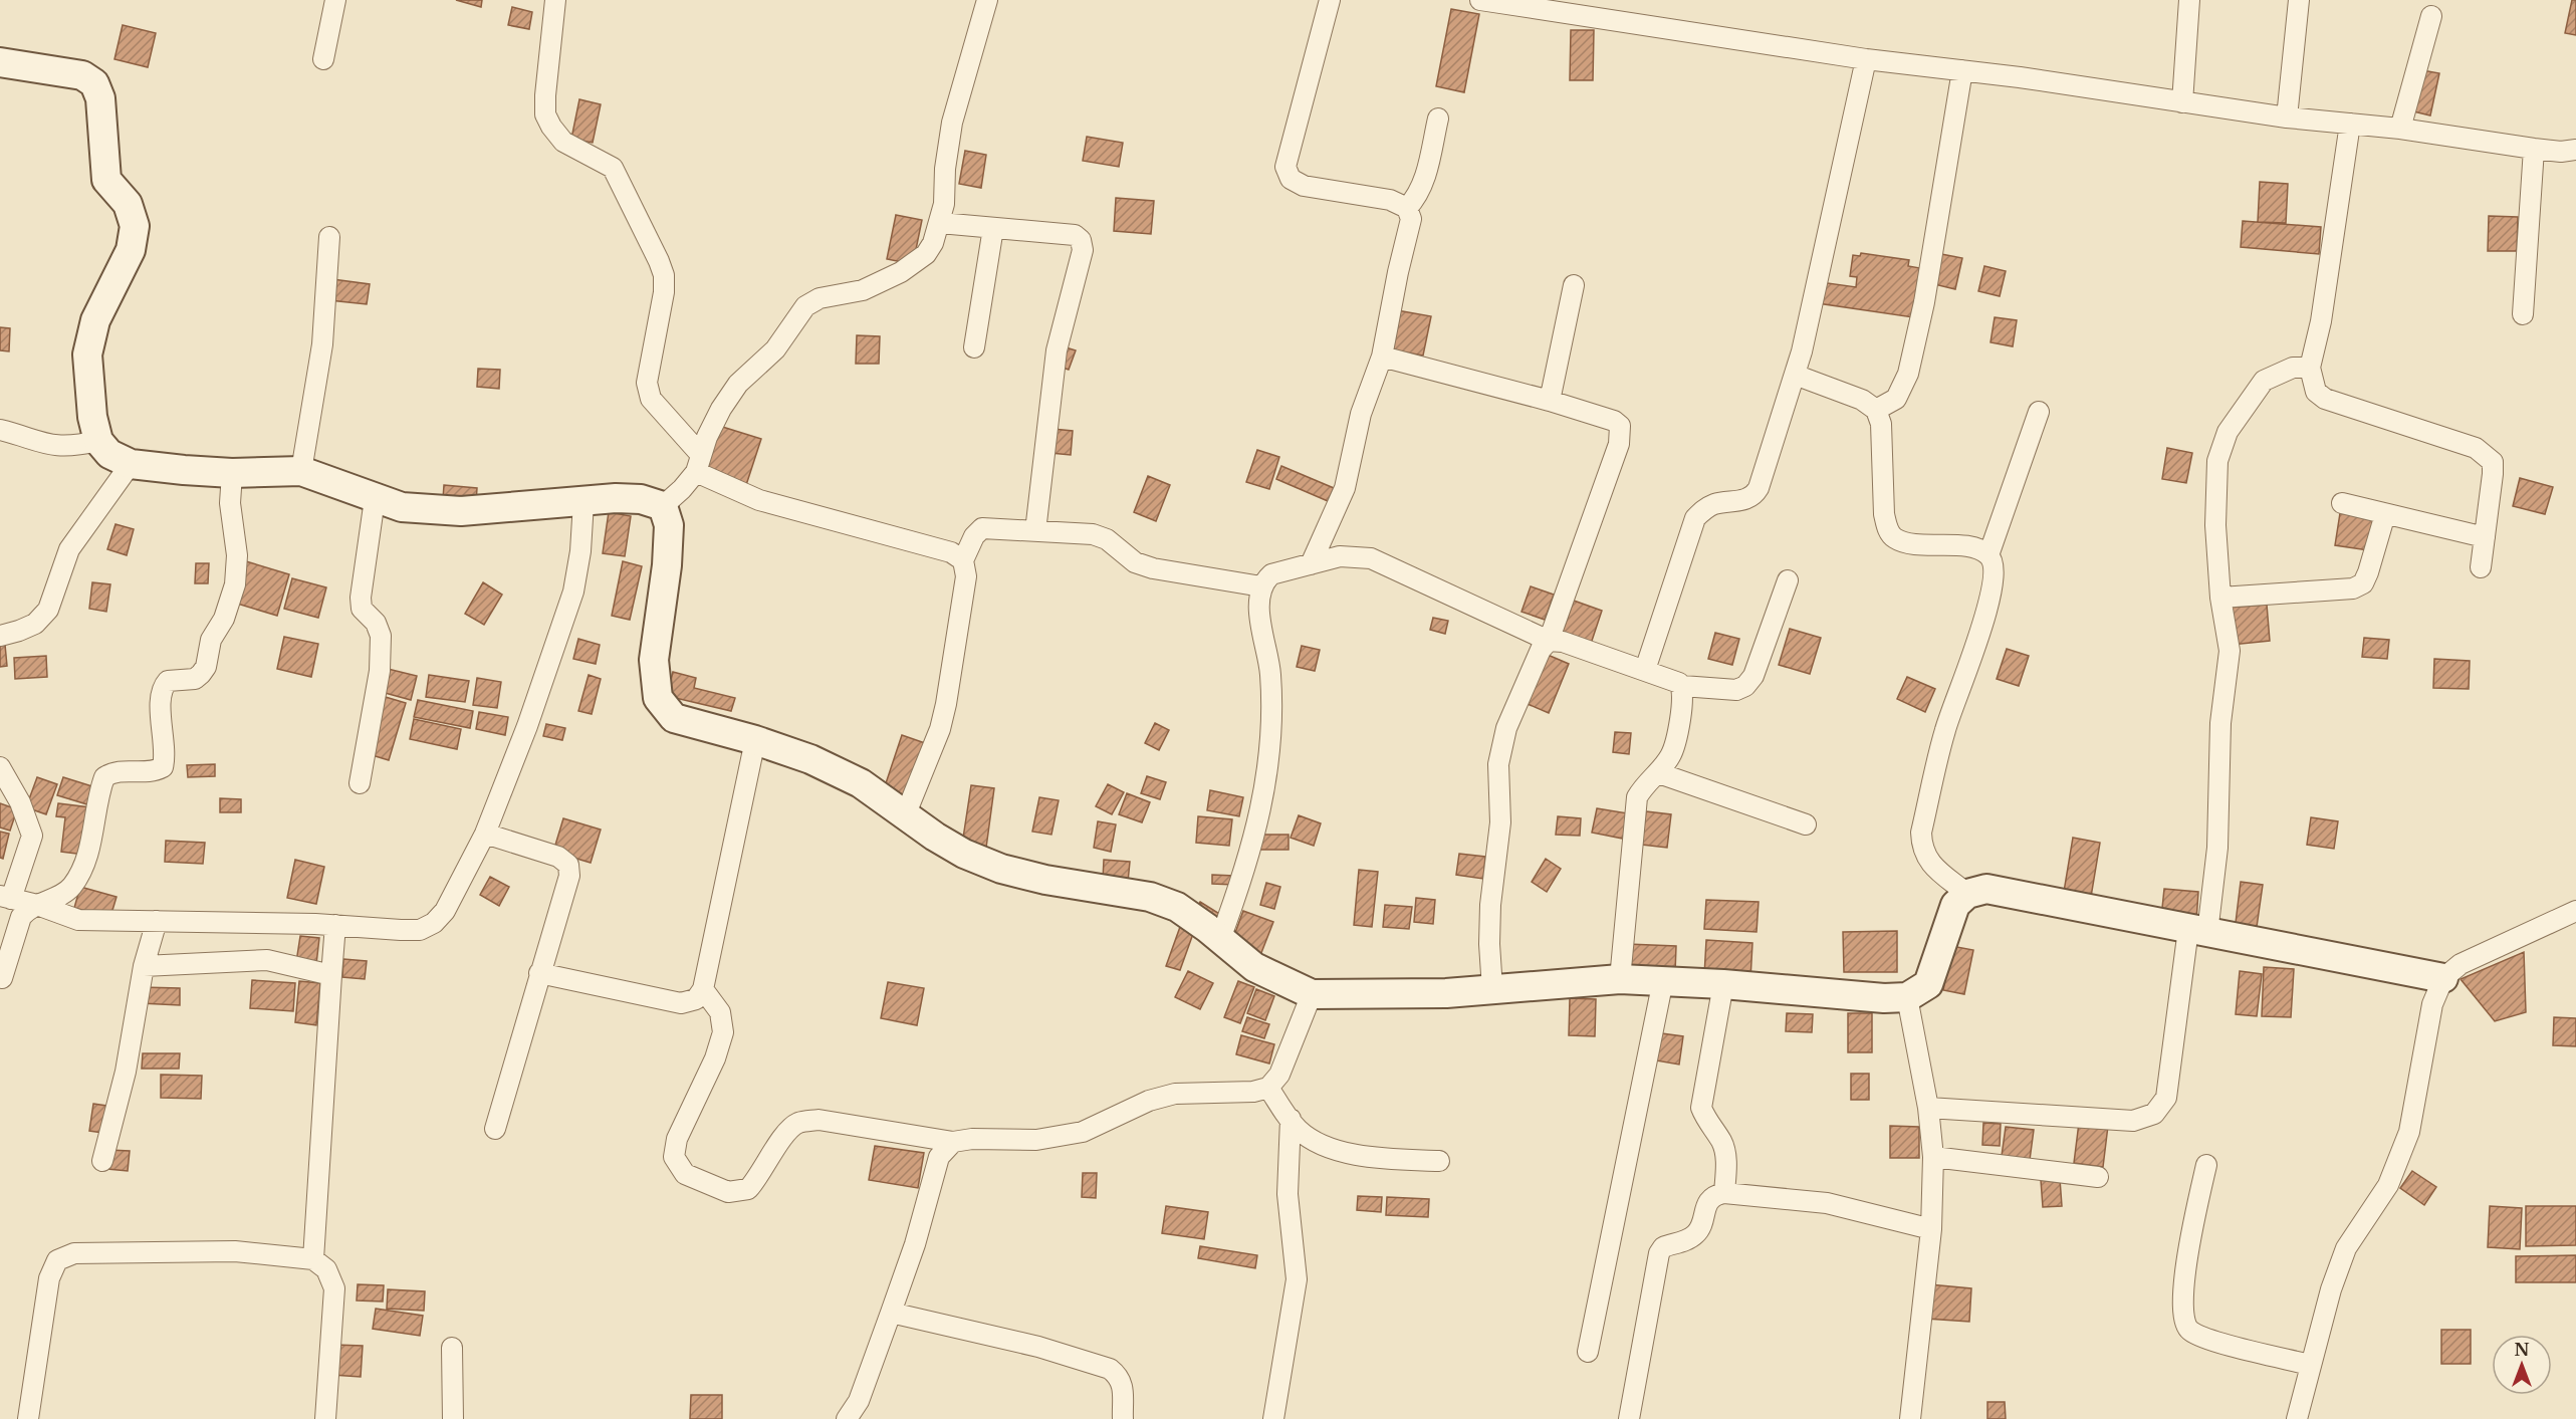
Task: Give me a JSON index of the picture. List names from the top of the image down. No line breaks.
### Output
{"north":"top"}
